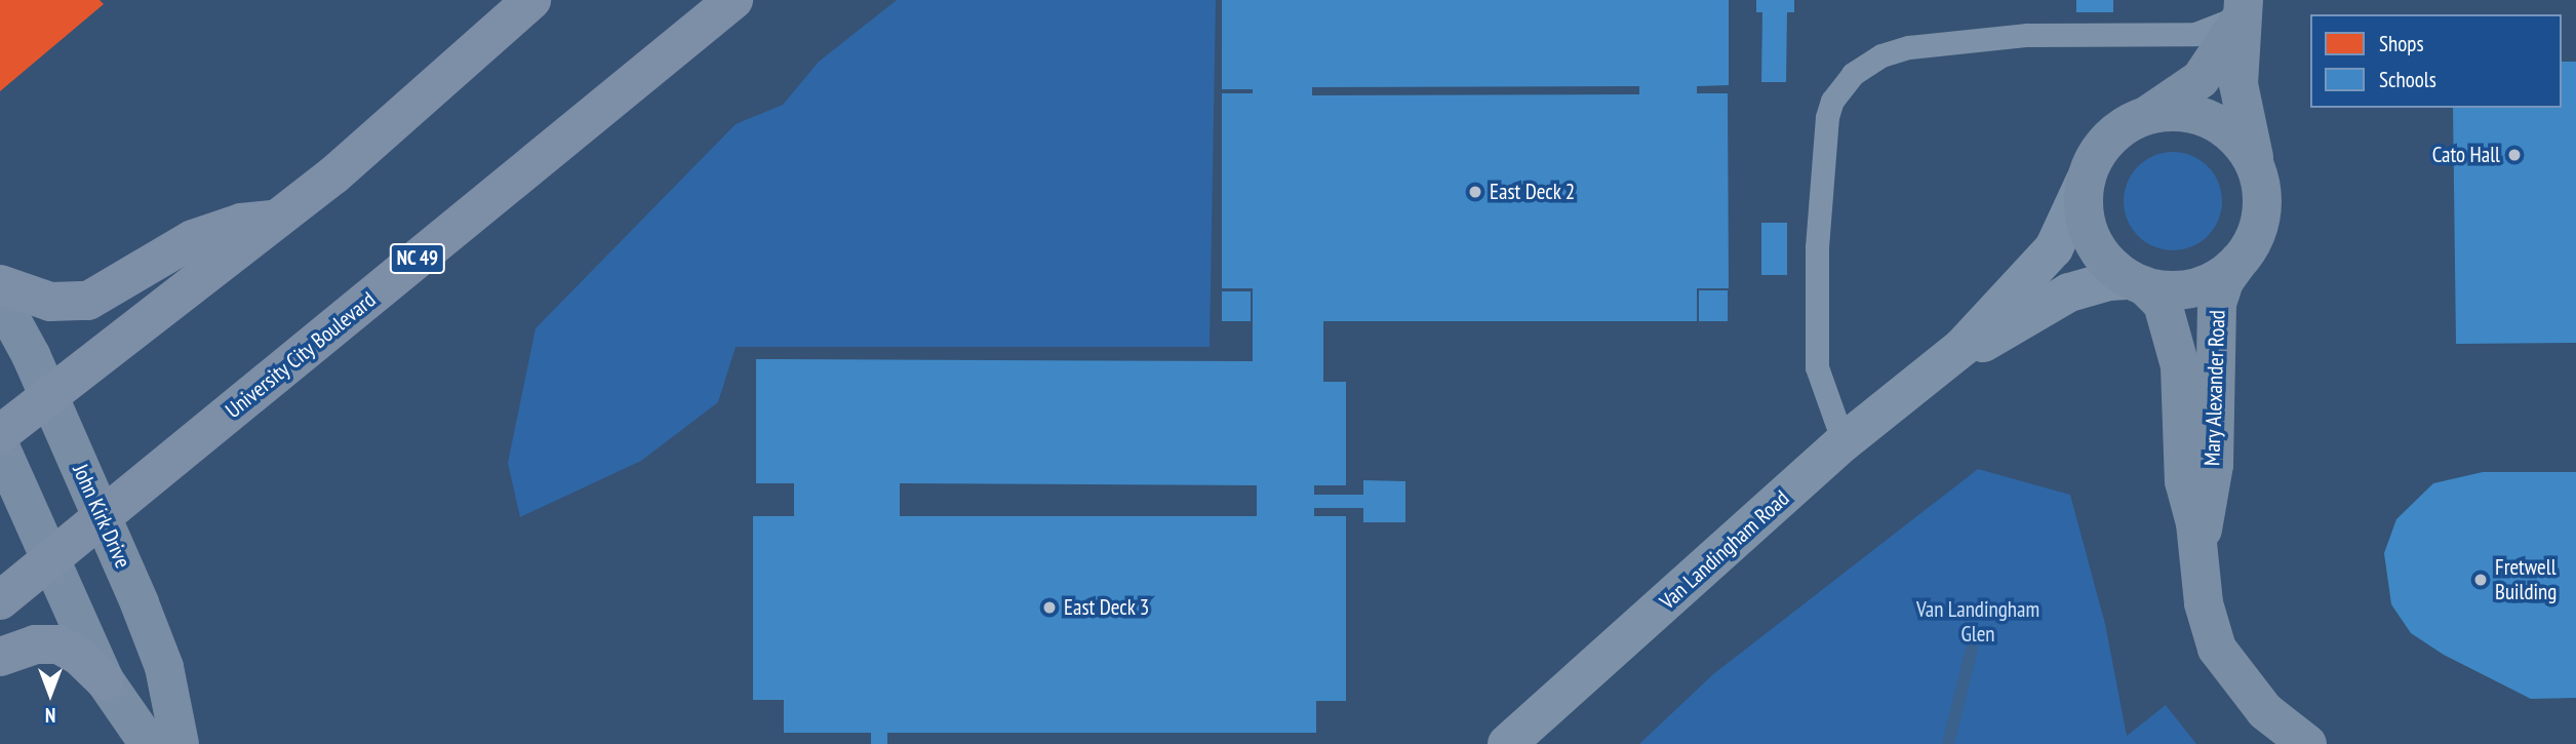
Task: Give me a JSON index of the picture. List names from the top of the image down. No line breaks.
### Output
{"streets":{"main road":["NC 49","University City Boulevard"],"street":["Mary Alexander Road","John Kirk Drive","Van Landingham Road"]},"crossings":[["University City Boulevard","John Kirk Drive"],["Mary Alexander Road","Van Landingham Road"]],"parks":["Van Landingham Glen"],"places":["Cato Hall","East Deck 2","Fretwell Building","East Deck 3"],"legend":["Shops","Schools"],"north":"bottom"}
